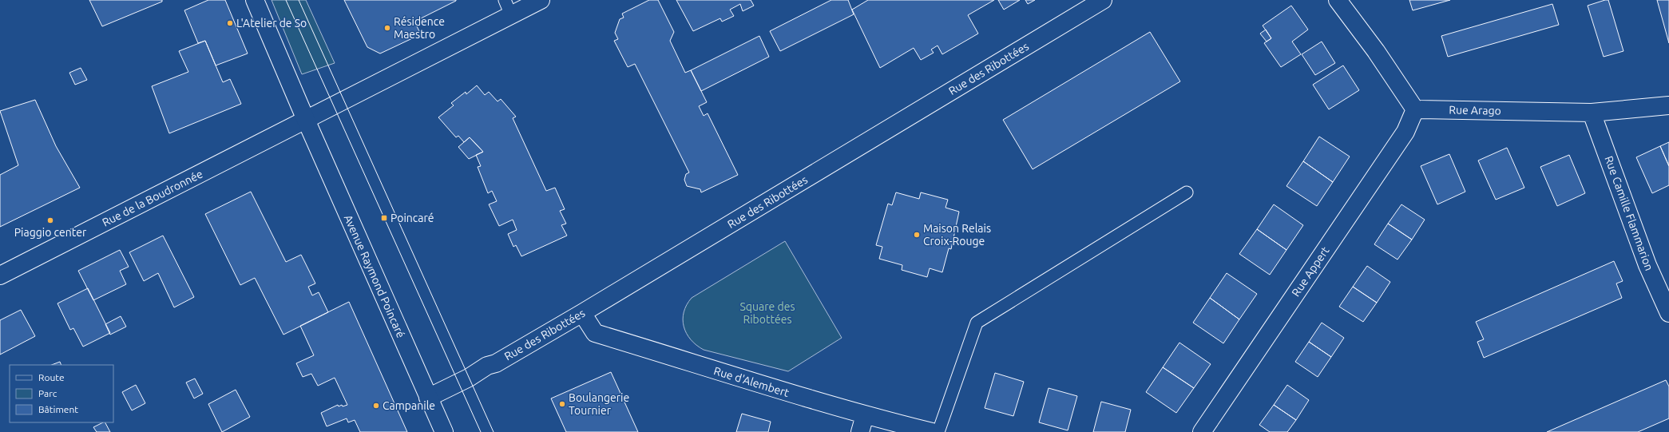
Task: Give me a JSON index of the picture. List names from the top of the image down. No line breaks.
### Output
{"streets":{"street":["Rue des Ribottées","Rue Arago","Rue de la Boudronnée","Rue Camille Flammarion","Rue Appert","Avenue Raymond Poincaré","Rue d'Alembert"]},"crossings":[["Rue des Ribottées","Avenue Raymond Poincaré"],["Rue des Ribottées","Rue d'Alembert"],["Rue Arago","Rue Camille Flammarion"],["Rue Arago","Rue Appert"],["Rue de la Boudronnée","Avenue Raymond Poincaré"]],"parks":["Square des Ribottées"],"places":{"other":["L'Atelier de So","Résidence Maestro","Piaggio center","Maison Relais Croix-Rouge","Boulangerie Tournier","Campanile"],"transit":["Poincaré"]},"legend":["Route","Parc","Bâtiment"]}
